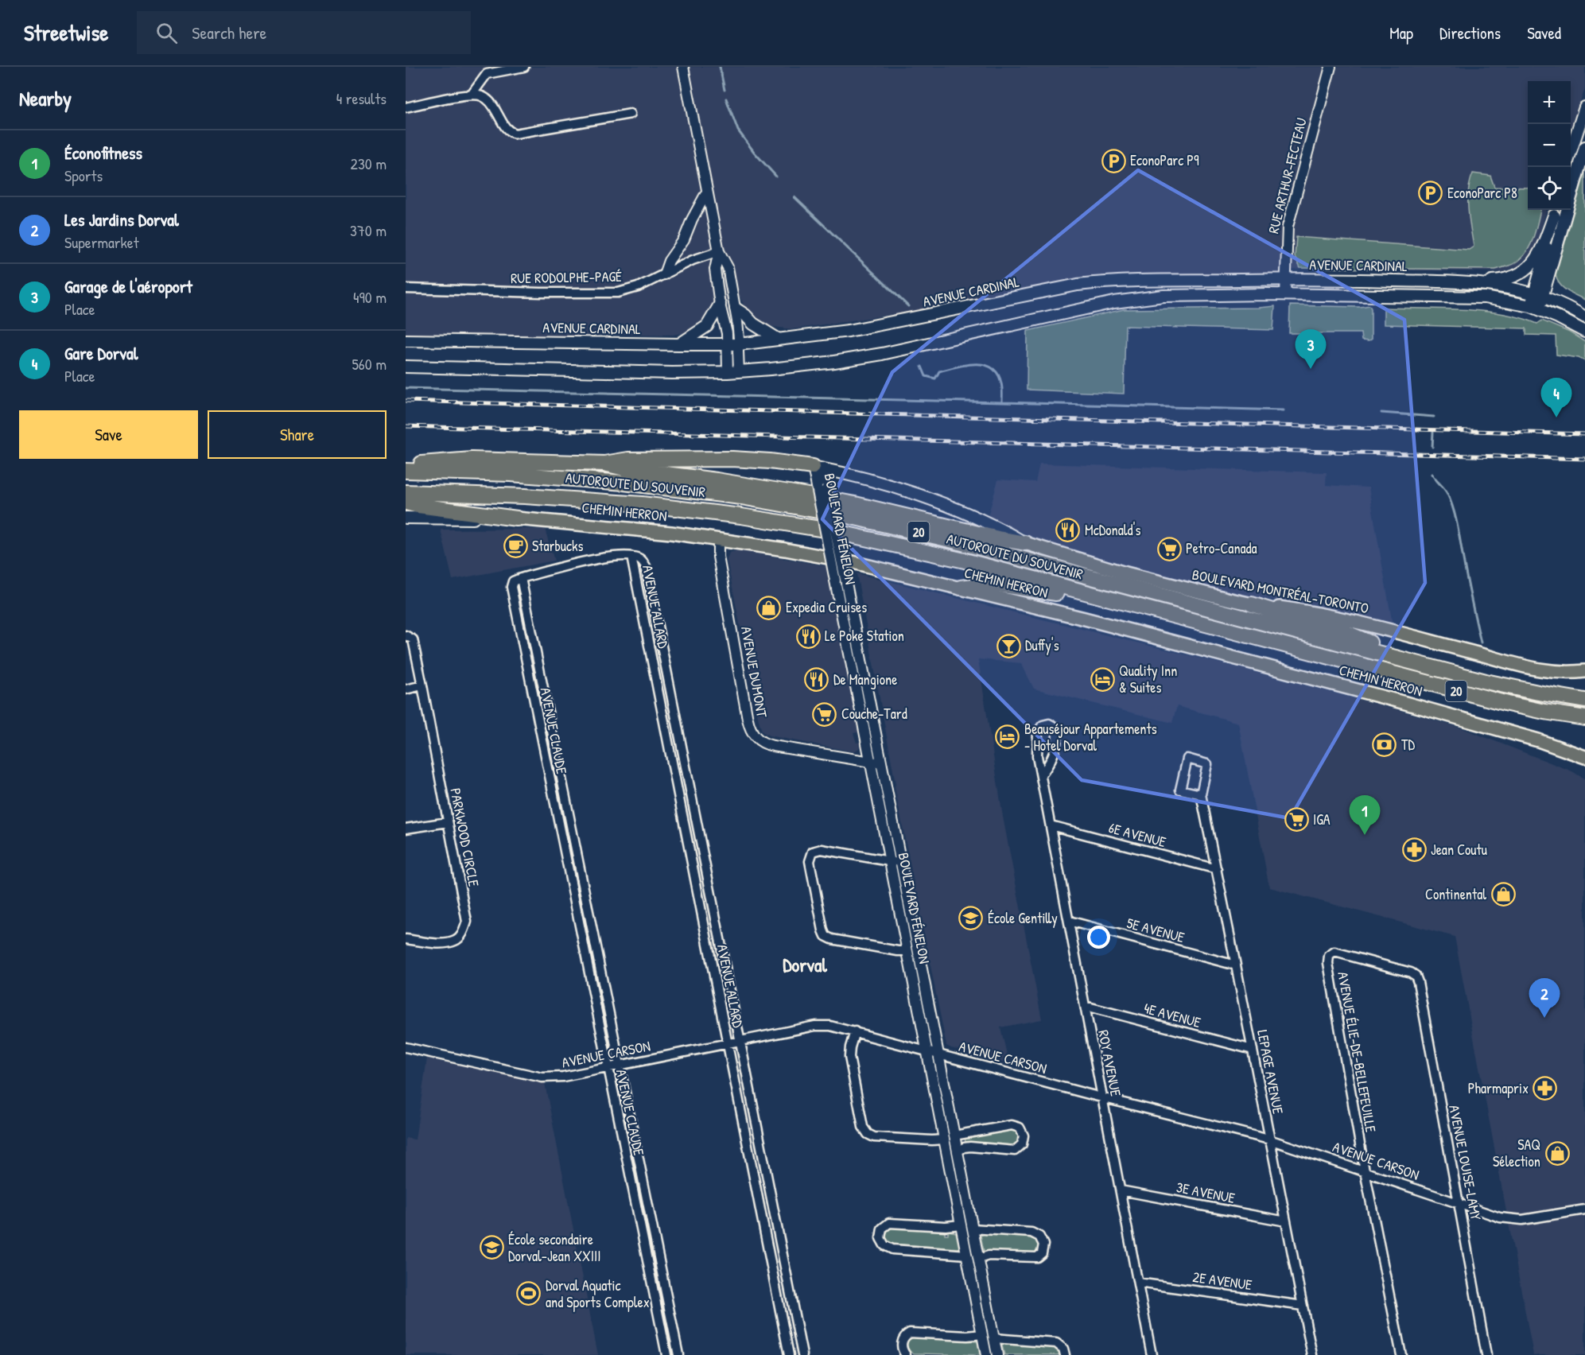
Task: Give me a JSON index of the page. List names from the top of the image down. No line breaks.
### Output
{"streets":{"highway":["AUTOROUTE DU SOUVENIR","20"],"main road":["AVENUE CARDINAL","CHEMIN HERRON","BOULEVARD MONTRÉAL-TORONTO"],"street":["RUE ARTHUR-FECTEAU","RUE RODOLPHE-PAGÉ","BOULEVARD FÉNELON","AVENUE ALLARD","AVENUE DUMONT","AVENUE CLAUDE","6E AVENUE","PARKWOOD CIRCLE","5E AVENUE","4E AVENUE","AVENUE ÉLIE-DE-BELLEFEUILLE","AVENUE CARSON","ROY AVENUE","LEPAGE AVENUE","AVENUE LOUISE-LAMY","3E AVENUE","2E AVENUE"]},"crossings":[["RUE ARTHUR-FECTEAU","AVENUE CARDINAL"],["CHEMIN HERRON","AVENUE DUMONT"],["BOULEVARD FÉNELON","BOULEVARD MONTRÉAL-TORONTO"],["BOULEVARD FÉNELON","AVENUE DUMONT"],["BOULEVARD FÉNELON","AVENUE CARSON"],["AVENUE ALLARD","AVENUE CARSON"],["AVENUE CLAUDE","AVENUE CARSON"],["6E AVENUE","ROY AVENUE"],["6E AVENUE","LEPAGE AVENUE"],["5E AVENUE","ROY AVENUE"],["5E AVENUE","LEPAGE AVENUE"],["4E AVENUE","ROY AVENUE"],["4E AVENUE","LEPAGE AVENUE"],["AVENUE ÉLIE-DE-BELLEFEUILLE","AVENUE CARSON"],["AVENUE ÉLIE-DE-BELLEFEUILLE","AVENUE LOUISE-LAMY"],["AVENUE CARSON","ROY AVENUE"],["AVENUE CARSON","LEPAGE AVENUE"],["AVENUE CARSON","AVENUE LOUISE-LAMY"],["ROY AVENUE","3E AVENUE"],["ROY AVENUE","2E AVENUE"],["LEPAGE AVENUE","3E AVENUE"],["LEPAGE AVENUE","2E AVENUE"]],"districts":["Dorval"],"places":{"parking":["EconoParc P9","EconoParc P8"],"restaurant":["McDonald's","Le Poke Station","De Mangione"],"cafe":["Starbucks"],"supermarket":["Petro-Canada","Couche-Tard","IGA"],"shop":["Expedia Cruises","Continental","SAQ Sélection"],"bar":["Duffy's"],"hotel":["Quality Inn & Suites","Beauséjour Appartements - Hotel Dorval"],"bank":["TD"],"pharmacy":["Jean Coutu","Pharmaprix"],"school or university":["École Gentilly","École secondaire Dorval-Jean XXIII"],"sports":["Dorval Aquatic and Sports Complex"]},"page":{"header":"Streetwise","search":"Search here","nav":["Map","Directions","Saved"],"heading":["Nearby","4 results"],"map_buttons":["+","−"],"list":[{"mark":"1","name":"Éconofitness","note":"Sports","value":"230 m"},{"mark":"2","name":"Les Jardins Dorval","note":"Supermarket","value":"370 m"},{"mark":"3","name":"Garage de l'aéroport","note":"Place","value":"490 m"},{"mark":"4","name":"Gare Dorval","note":"Place","value":"560 m"}],"pins":["3","4","1","2"],"buttons":["Save","Share"]}}
